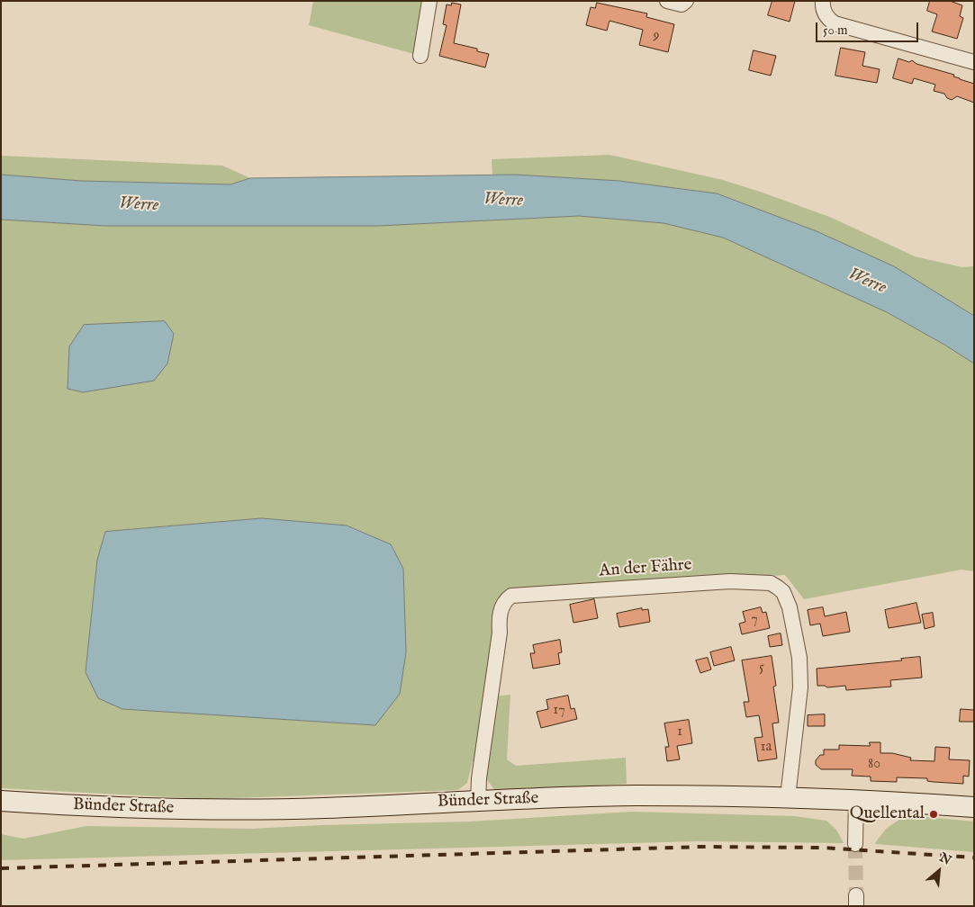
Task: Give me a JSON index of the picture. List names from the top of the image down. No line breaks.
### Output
{"streets":{"main road":["Bünder Straße"],"street":["An der Fähre"]},"crossings":[["An der Fähre","Bünder Straße"]],"water":["Werre"],"places":["Quellental"],"house_numbers":["9","7","5","17","1","1a","80"],"scale_bar":"50 m","north":"top right"}
